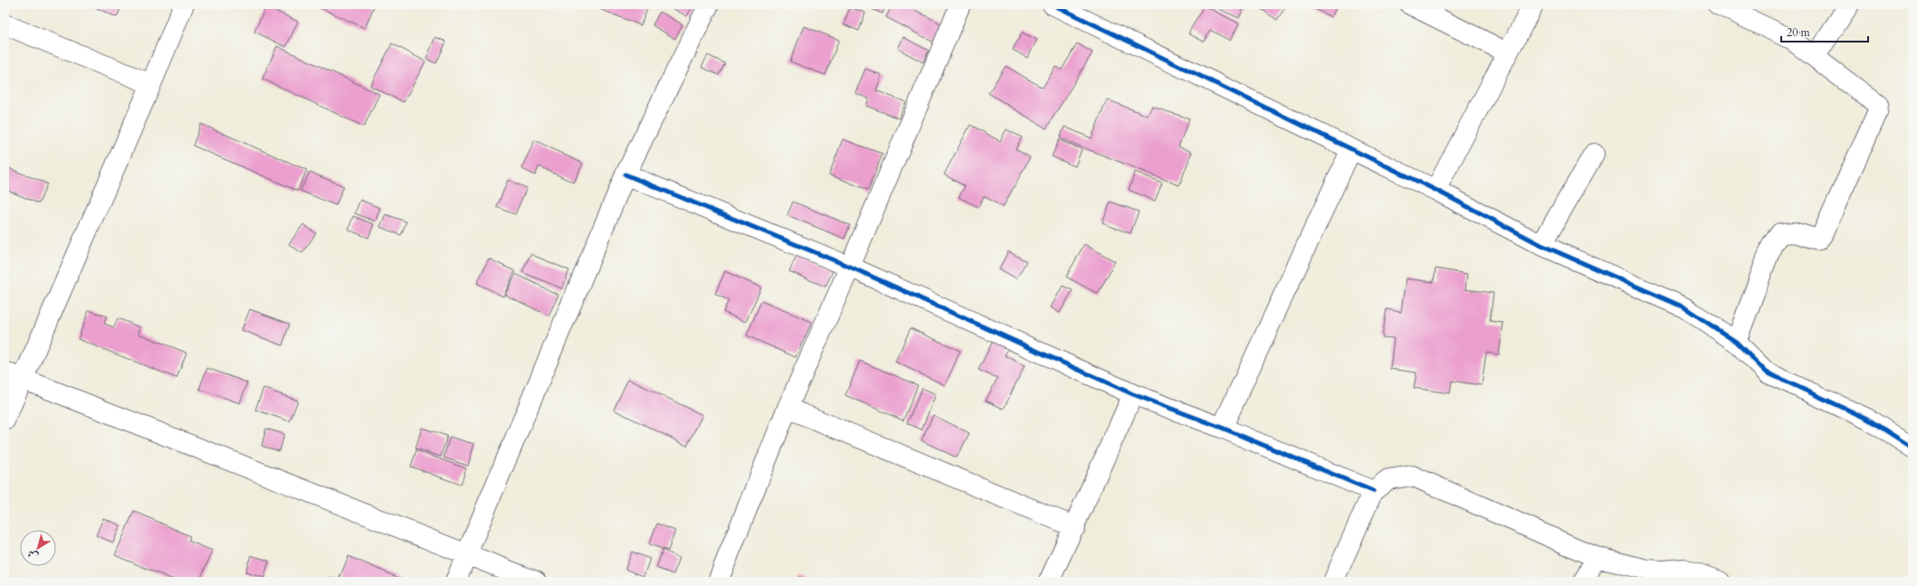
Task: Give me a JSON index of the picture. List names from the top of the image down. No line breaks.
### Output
{"scale_bar":"20 m","north":"bottom left"}
